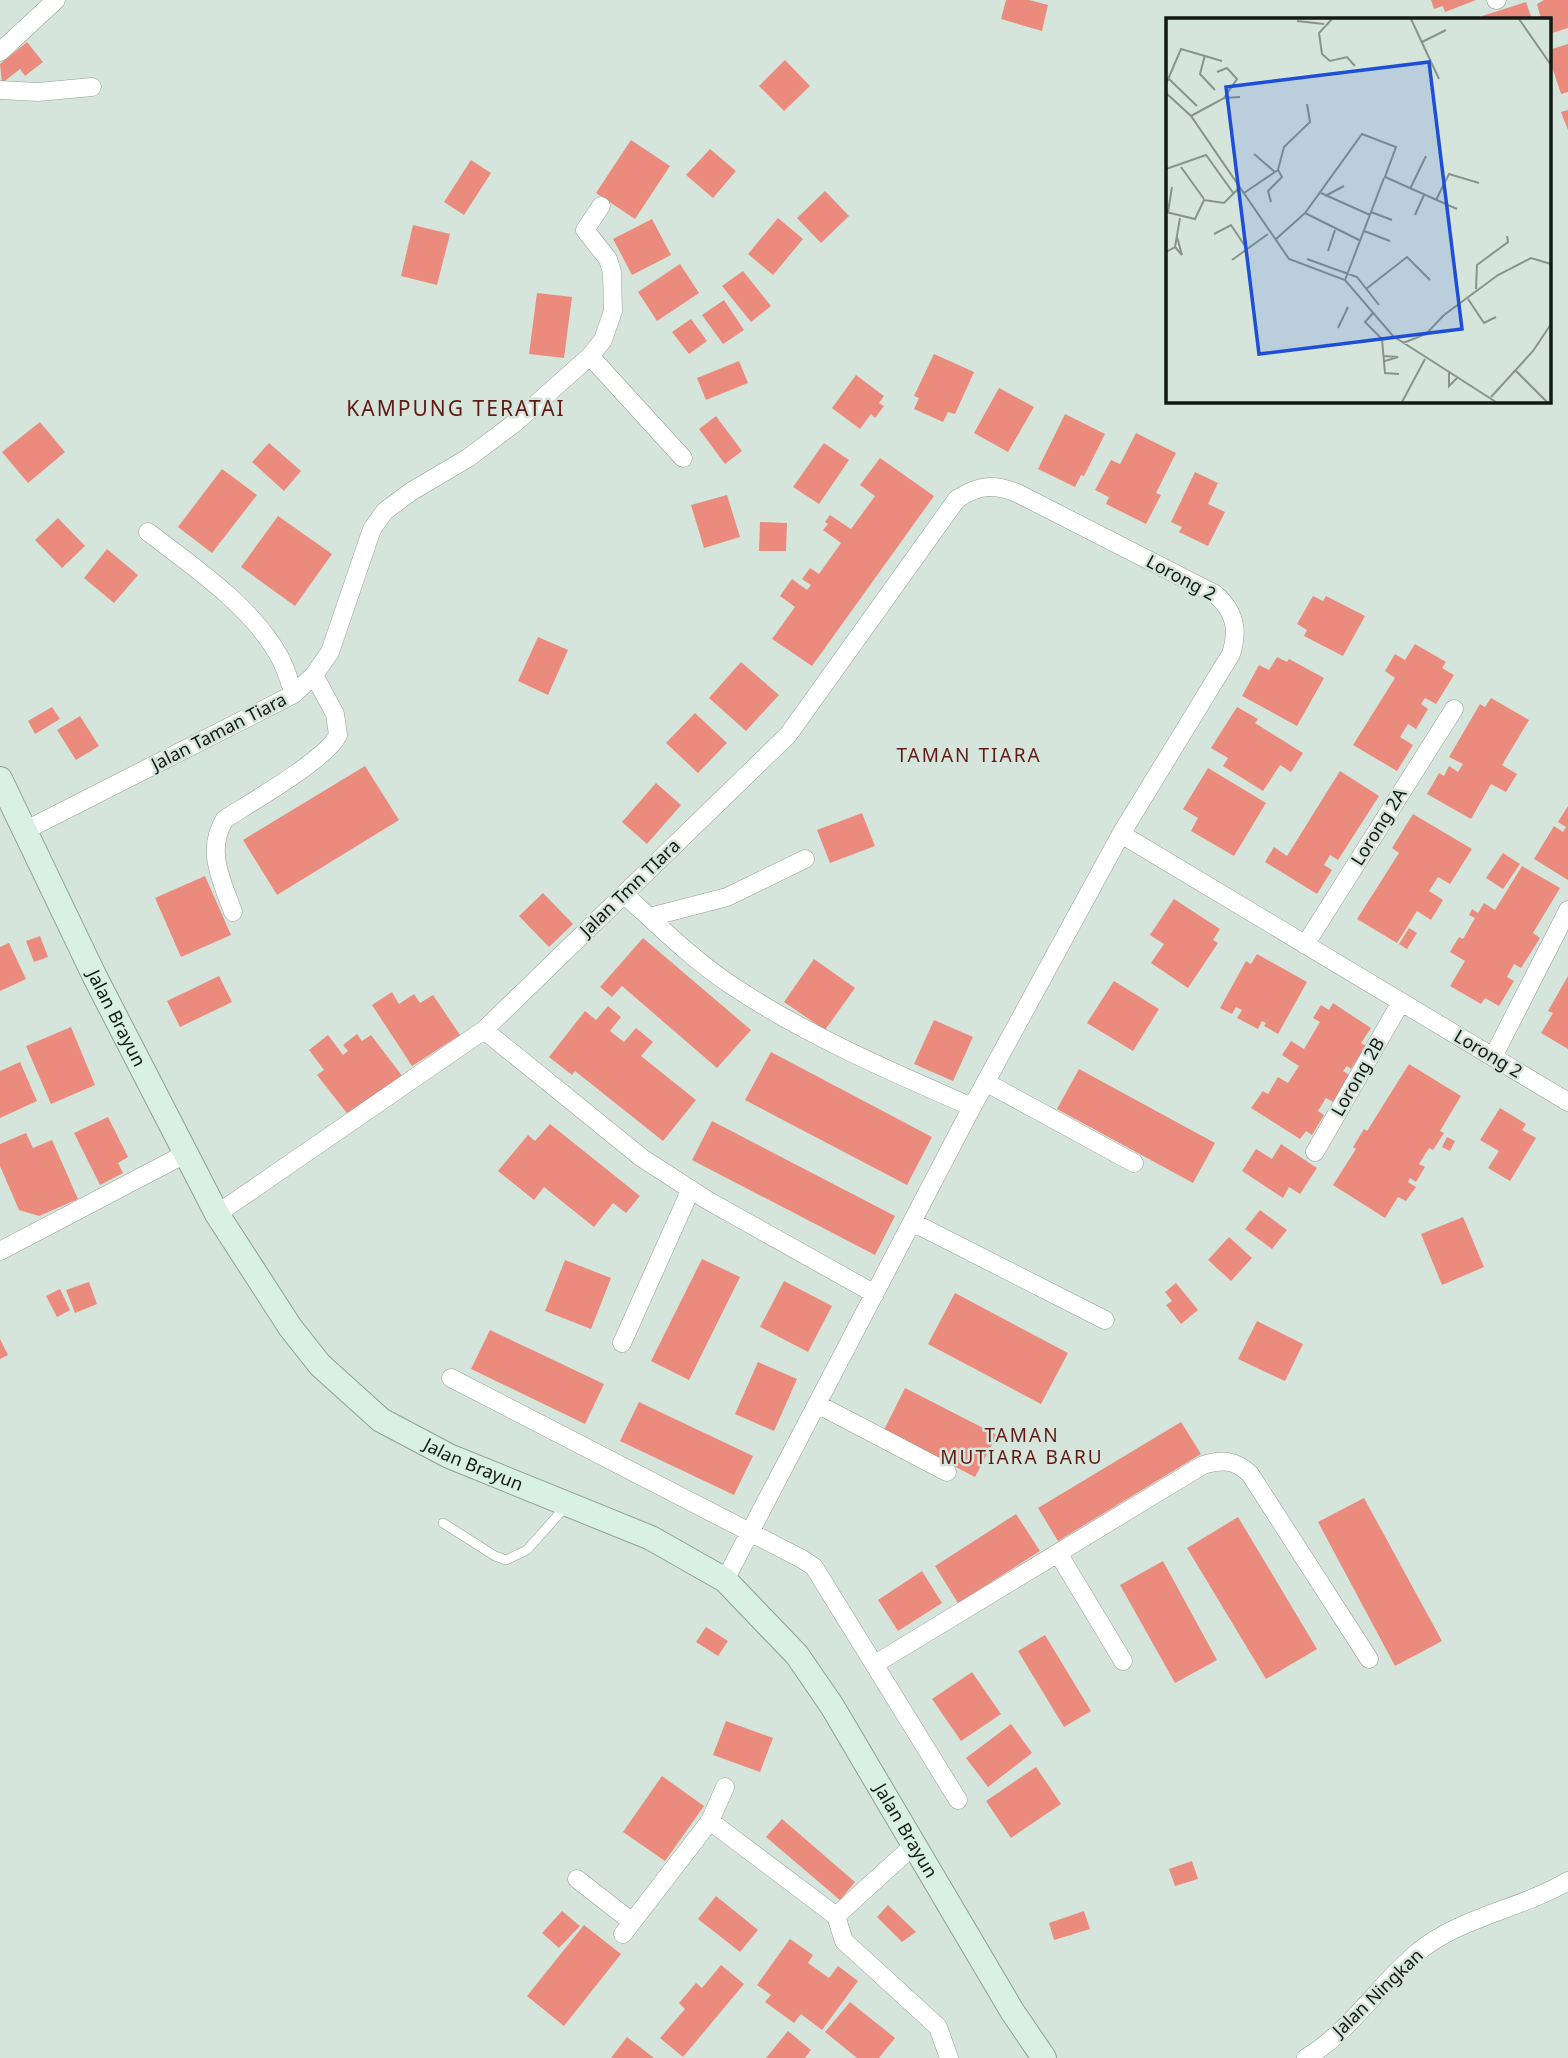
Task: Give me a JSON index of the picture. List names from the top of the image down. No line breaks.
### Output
{"streets":{"main road":["Jalan Brayun"],"street":["Lorong 2","Jalan Taman Tiara","Lorong 2A","Jalan Tmn TIara","Lorong 2B","Jalan Ningkan"]},"crossings":[["Lorong 2","Lorong 2A"],["Lorong 2","Jalan Tmn TIara"],["Lorong 2","Jalan Brayun"],["Lorong 2","Lorong 2B"],["Jalan Taman Tiara","Jalan Brayun"],["Jalan Tmn TIara","Jalan Brayun"]],"districts":["KAMPUNG TERATAI","TAMAN TIARA","TAMAN MUTIARA BARU"]}
